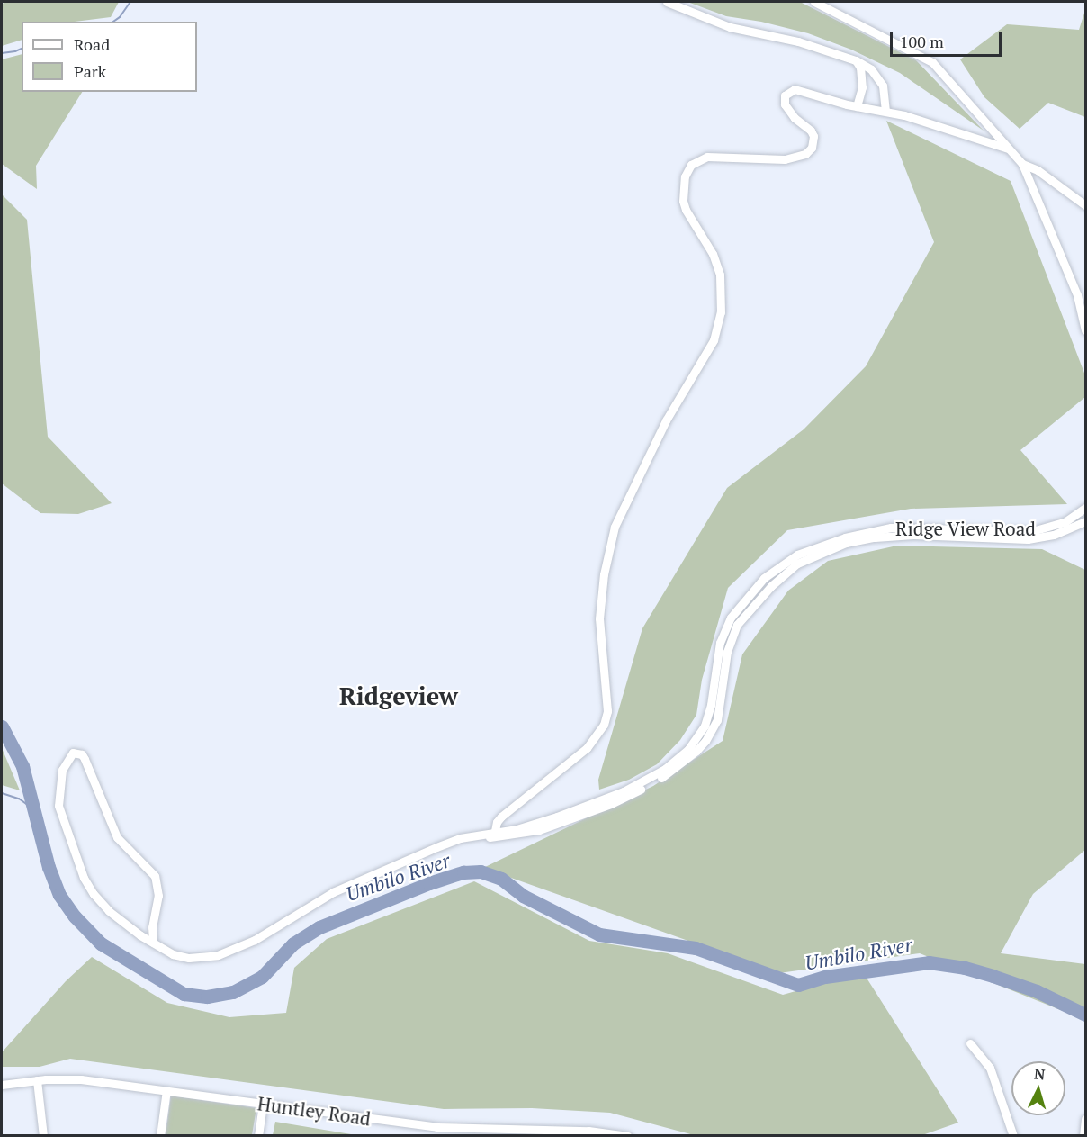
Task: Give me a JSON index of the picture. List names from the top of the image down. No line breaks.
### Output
{"streets":{"street":["Ridge View Road","Huntley Road"]},"districts":["Ridgeview"],"water":["Umbilo River"],"legend":["Road","Park"],"scale_bar":"100 m","north":"top"}
